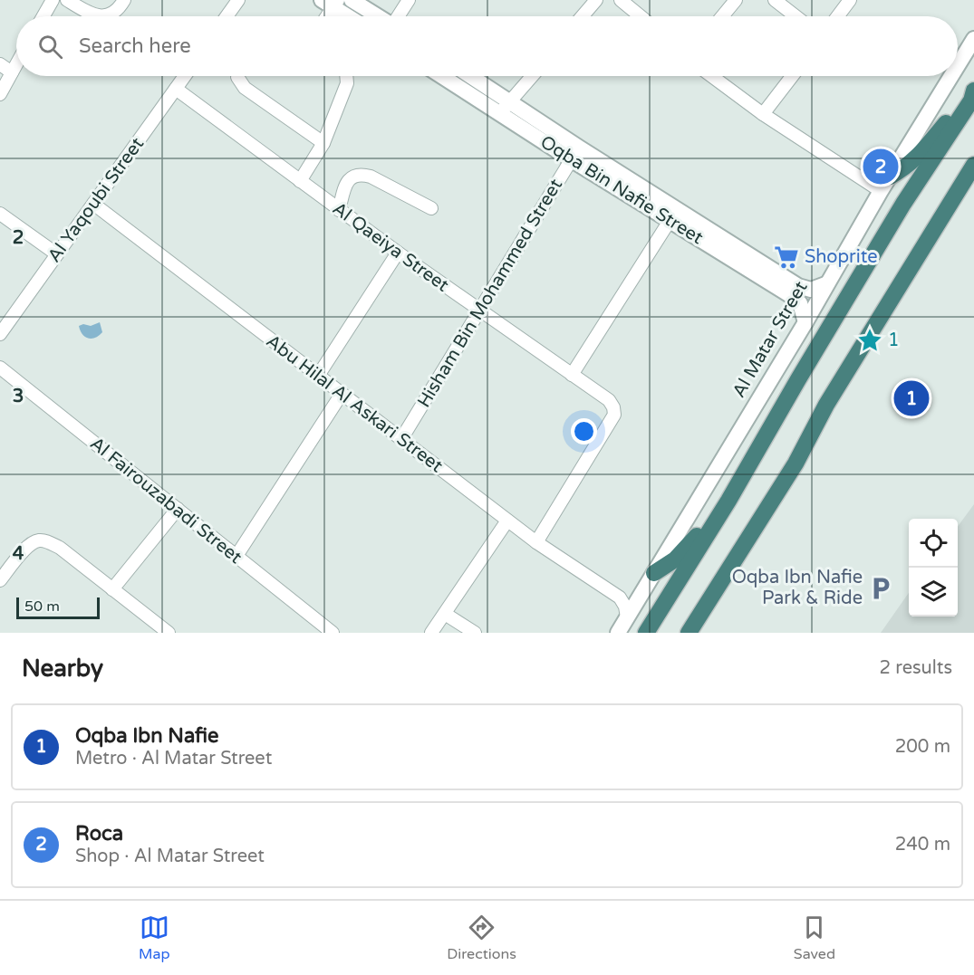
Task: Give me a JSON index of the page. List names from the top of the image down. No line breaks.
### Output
{"streets":{"street":["Oqba Bin Nafie Street","Al Yaqoubi Street","Al Qaeiya Street","Hisham Bin Mohammed Street","Al Matar Street","Abu Hilal Al Askari Street","Al Fairouzabadi Street"]},"crossings":[["Oqba Bin Nafie Street","Hisham Bin Mohammed Street"],["Oqba Bin Nafie Street","Al Matar Street"],["Al Yaqoubi Street","Al Qaeiya Street"],["Al Yaqoubi Street","Abu Hilal Al Askari Street"],["Al Qaeiya Street","Hisham Bin Mohammed Street"],["Al Qaeiya Street","Abu Hilal Al Askari Street"],["Hisham Bin Mohammed Street","Abu Hilal Al Askari Street"]],"places":{"supermarket":["Shoprite"],"place":["1"],"parking":["Oqba Ibn Nafie Park & Ride"]},"scale_bar":"50 m","page":{"search":"Search here","pins":["2","1"],"scale":"50 m","heading":["Nearby","2 results"],"list":[{"mark":"1","name":"Oqba Ibn Nafie","note":"Metro · Al Matar Street","value":"200 m"},{"mark":"2","name":"Roca","note":"Shop · Al Matar Street","value":"240 m"}],"nav":["Map","Directions","Saved"]},"grid":{"rows":["2","3","4"]}}
